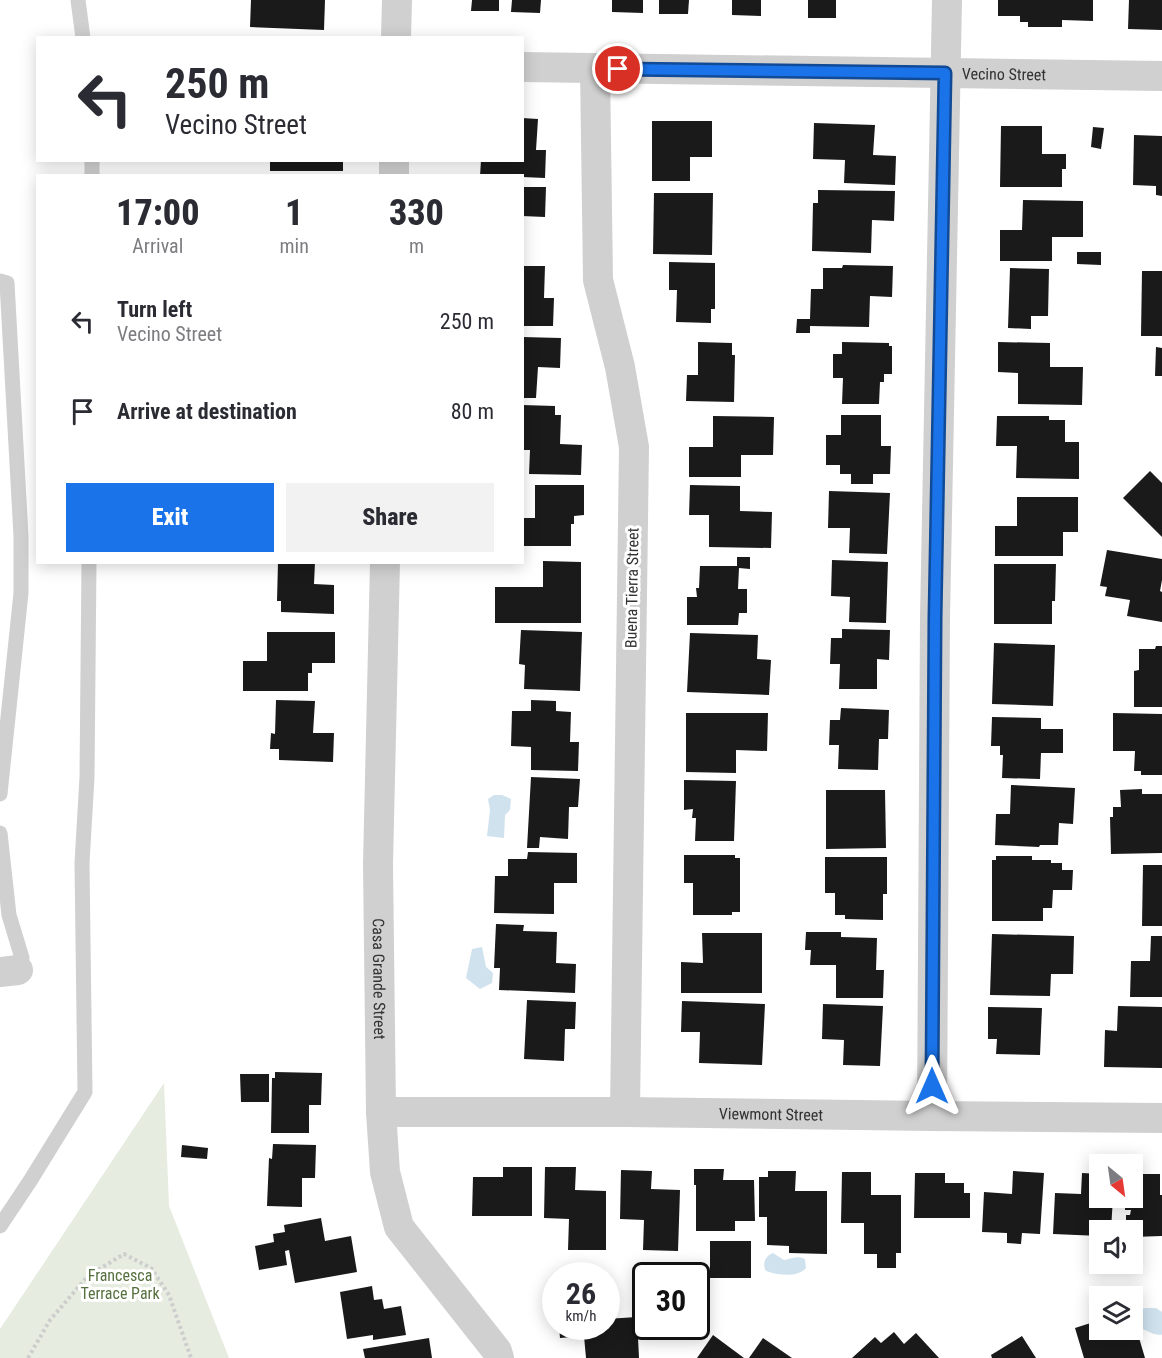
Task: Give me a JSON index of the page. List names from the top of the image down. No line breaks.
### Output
{"streets":{"street":["Vecino Street","Buena Tierra Street","Casa Grande Street","Viewmont Street"]},"crossings":[["Vecino Street","Buena Tierra Street"],["Buena Tierra Street","Viewmont Street"],["Casa Grande Street","Viewmont Street"]],"parks":["Francesca Terrace Park"],"north":"bottom right","page":{"turn":["250 m","Vecino Street"],"eta":["17:00","Arrival","1","min","330","m"],"list":[{"name":"Turn left","note":"Vecino Street","value":"250 m"},{"name":"Arrive at destination","value":"80 m"}],"buttons":["Exit","Share"],"speed":"26 km/h","limit":"30"}}
